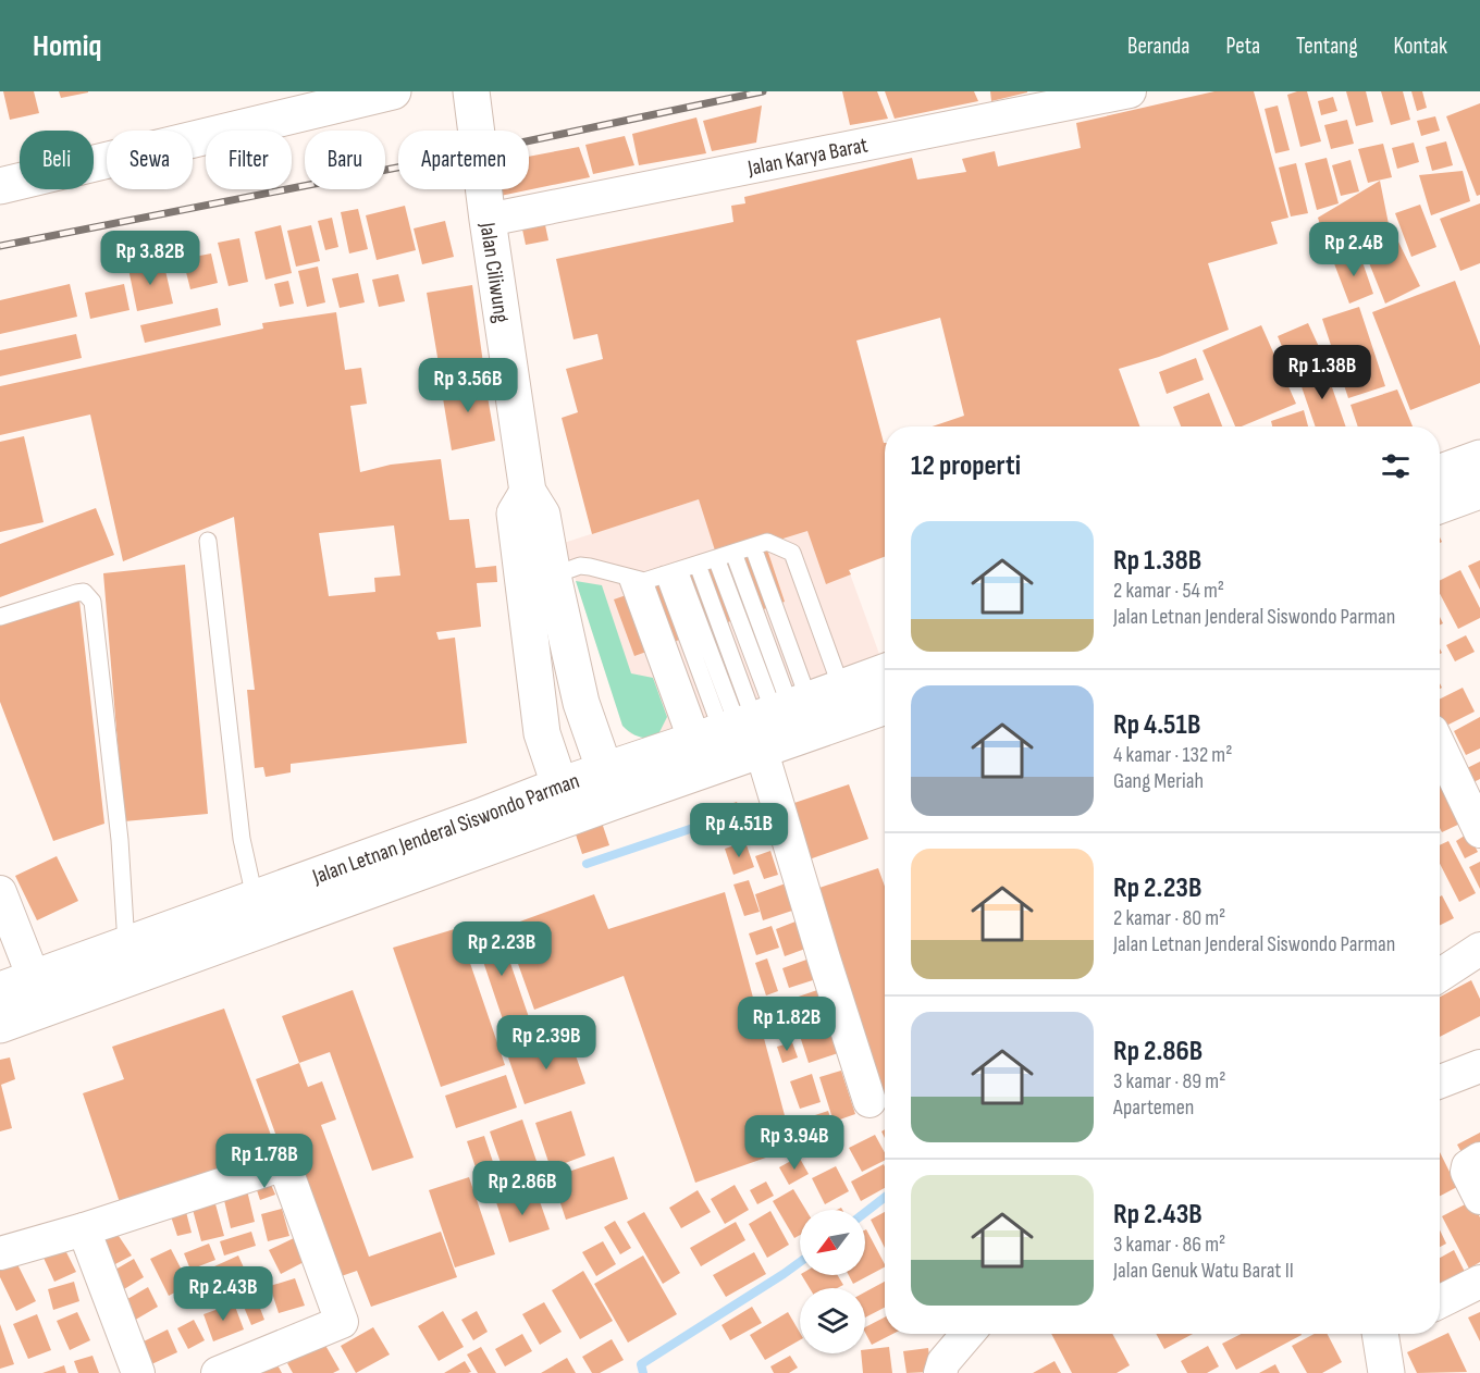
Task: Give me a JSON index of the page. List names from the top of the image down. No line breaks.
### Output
{"streets":{"main road":["Jalan Ciliwung","Jalan Letnan Jenderal Siswondo Parman"],"street":["Jalan Karya Barat"]},"crossings":[["Jalan Karya Barat","Jalan Ciliwung"],["Jalan Ciliwung","Jalan Letnan Jenderal Siswondo Parman"]],"north":"bottom left","page":{"header":"Homiq","nav":["Beranda","Peta","Tentang","Kontak"],"chip":["Beli","Sewa","Filter","Baru","Apartemen"],"price":["Rp 2.4B","Rp 3.82B","Rp 1.38B","Rp 3.56B","Rp 4.51B","Rp 2.23B","Rp 1.82B","Rp 2.39B","Rp 3.94B","Rp 1.78B","Rp 2.86B","Rp 2.43B"],"heading":"12 properti","list":[{"name":"Rp 1.38B","note":"2 kamar · 54 m² · Jalan Letnan Jenderal Siswondo Parman"},{"name":"Rp 4.51B","note":"4 kamar · 132 m² · Gang Meriah"},{"name":"Rp 2.23B","note":"2 kamar · 80 m² · Jalan Letnan Jenderal Siswondo Parman"},{"name":"Rp 2.86B","note":"3 kamar · 89 m² · Apartemen"},{"name":"Rp 2.43B","note":"3 kamar · 86 m² · Jalan Genuk Watu Barat II"}]}}
